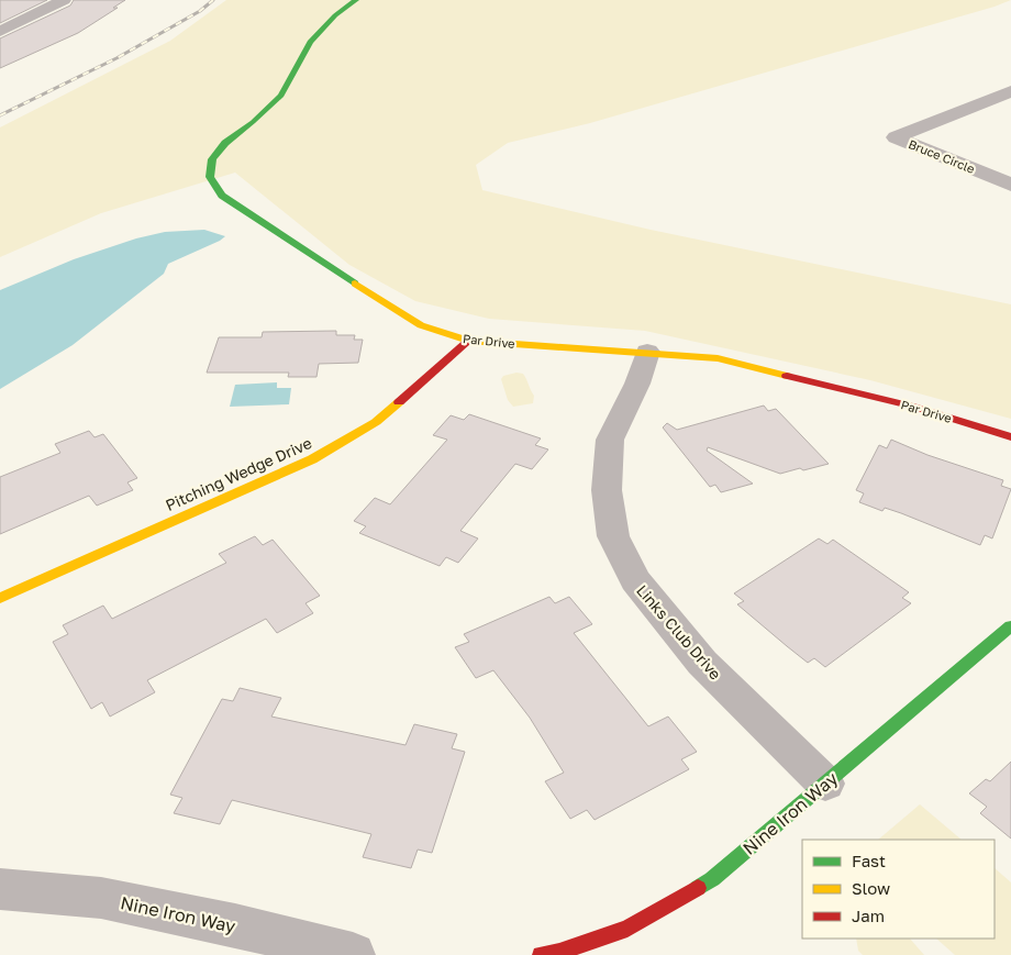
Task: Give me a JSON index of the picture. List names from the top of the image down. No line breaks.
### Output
{"streets":{"street":["Bruce Circle","Par Drive","Pitching Wedge Drive","Links Club Drive","Nine Iron Way"]},"crossings":[["Par Drive","Pitching Wedge Drive"],["Par Drive","Links Club Drive"],["Links Club Drive","Nine Iron Way"]],"legend":["Fast","Slow","Jam"]}
